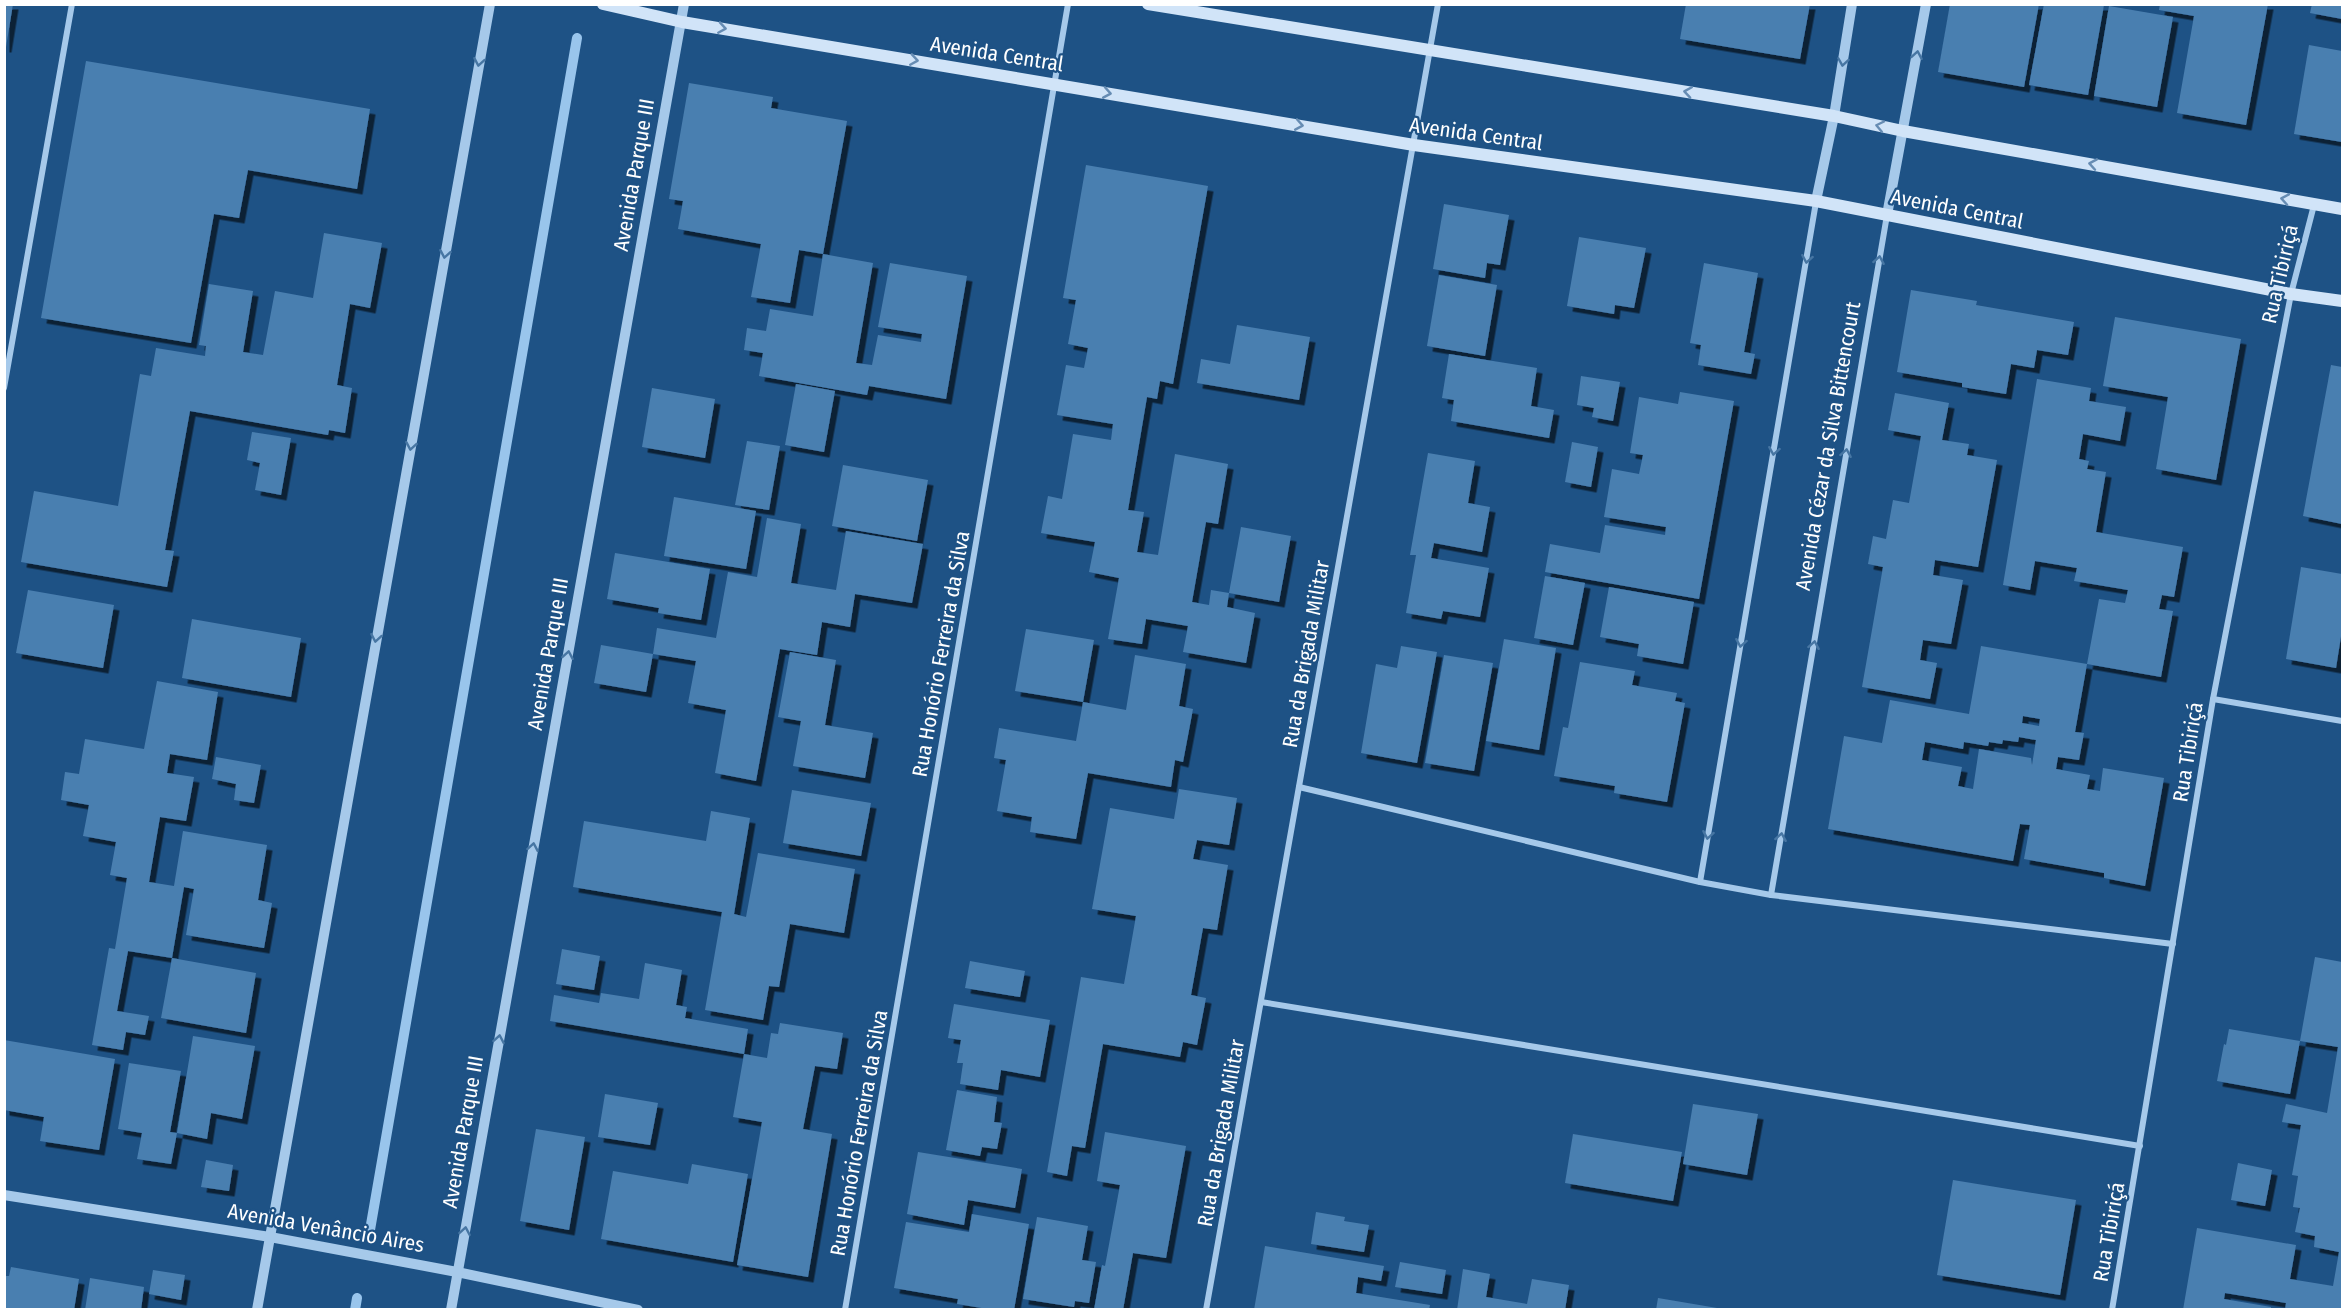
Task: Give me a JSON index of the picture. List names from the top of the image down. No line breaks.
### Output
{"streets":{"main road":["Avenida Central"],"street":["Avenida Parque III","Rua Tibiriçá","Avenida Cézar da Silva Bittencourt","Rua Honório Ferreira da Silva","Rua da Brigada Militar","Avenida Venâncio Aires"]},"crossings":[["Avenida Central","Avenida Parque III"],["Avenida Central","Rua Tibiriçá"],["Avenida Central","Avenida Cézar da Silva Bittencourt"],["Avenida Central","Rua Honório Ferreira da Silva"],["Avenida Central","Rua da Brigada Militar"],["Avenida Parque III","Avenida Venâncio Aires"]],"one_way":["Avenida Parque III","Avenida Cézar da Silva Bittencourt"]}
